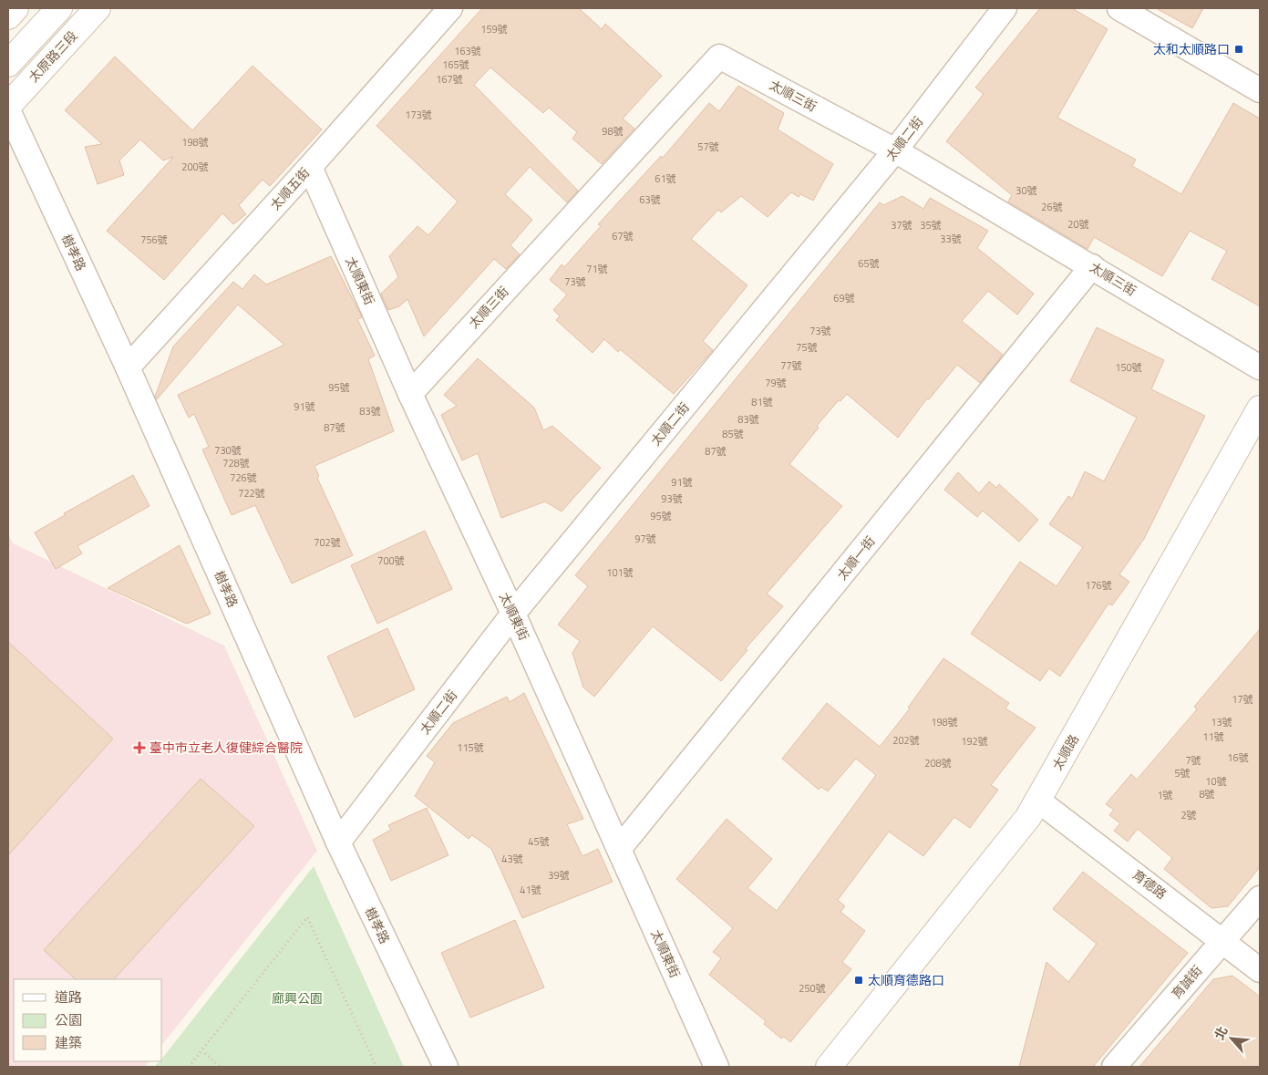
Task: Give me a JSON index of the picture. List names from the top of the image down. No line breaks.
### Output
{"streets":{"street":["太原路三段","太順三街","太順二街","太順五街","樹孝路","太順東街","太順一街","太順路","育德路","育誠街"]},"crossings":[["太順三街","太順二街"],["太順三街","太順東街"],["太順三街","太順一街"],["太順二街","樹孝路"],["太順二街","太順東街"],["太順五街","樹孝路"],["太順五街","太順東街"],["太順東街","太順一街"],["太順路","育德路"],["育德路","育誠街"]],"parks":["廊興公園"],"places":{"transit":["太和太順路口","太順育德路口"],"health":["臺中市立老人復健綜合醫院"]},"house_numbers":["159號","163號","165號","167號","173號","98號","198號","57號","200號","61號","30號","63號","26號","20號","37號","35號","67號","33號","756號","65號","71號","73號","69號","73號","75號","77號","150號","79號","95號","81號","91號","83號","83號","87號","85號","730號","87號","728號","726號","91號","722號","93號","95號","97號","702號","700號","101號","176號","17號","198號","13號","11號","202號","192號","115號","16號","7號","208號","5號","10號","8號","1號","2號","45號","43號","39號","41號","250號"],"legend":["道路","公園","建築"],"north":"top left"}
